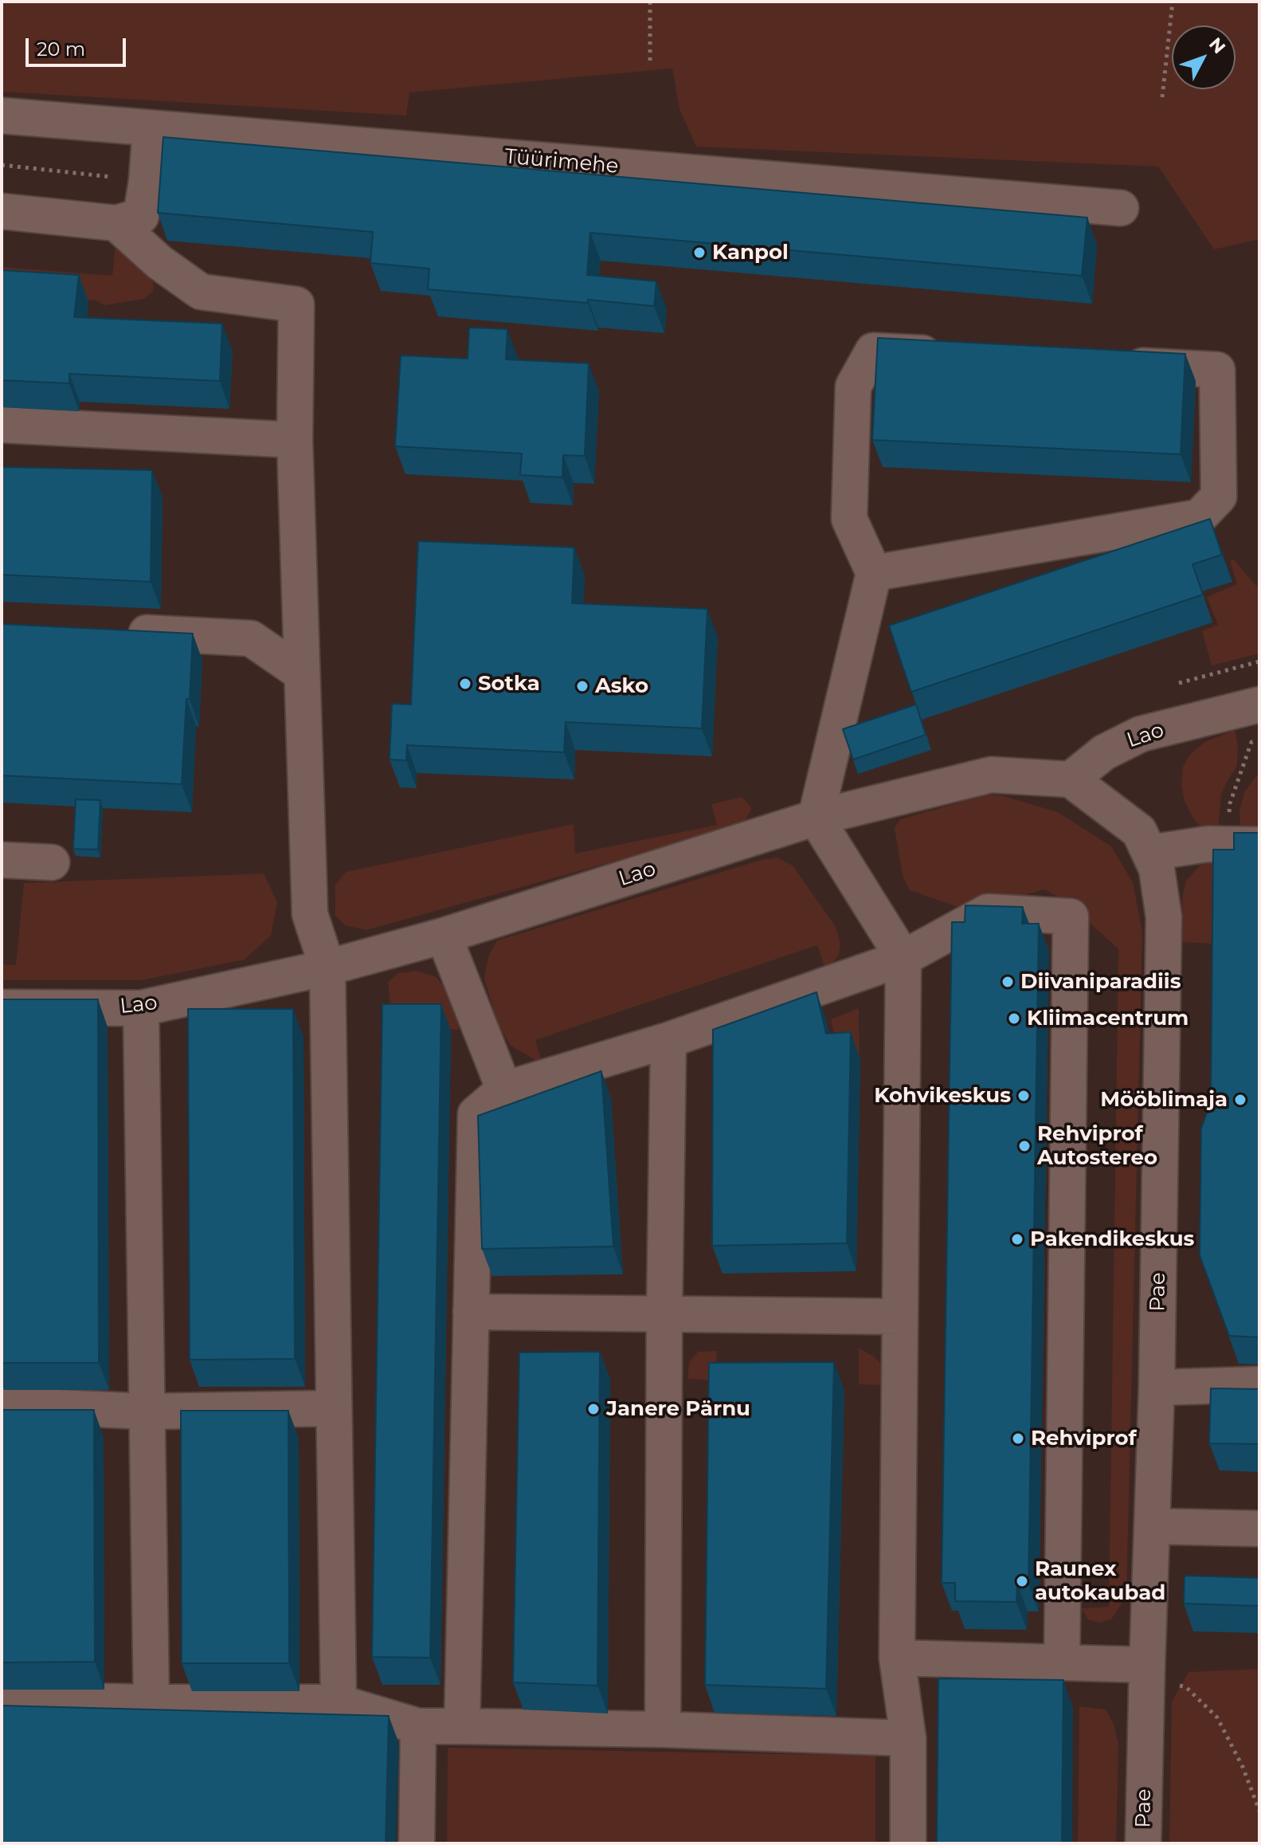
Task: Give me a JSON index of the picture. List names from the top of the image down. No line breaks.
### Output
{"streets":{"street":["Tüürimehe","Lao","Pae"]},"crossings":[["Lao","Pae"]],"places":["Kanpol","Sotka","Asko","Diivaniparadiis","Kliimacentrum","Kohvikeskus","Mööblimaja","Rehviprof Autostereo","Pakendikeskus","Janere Pärnu","Rehviprof","Raunex autokaubad"],"scale_bar":"20 m","north":"top right"}
